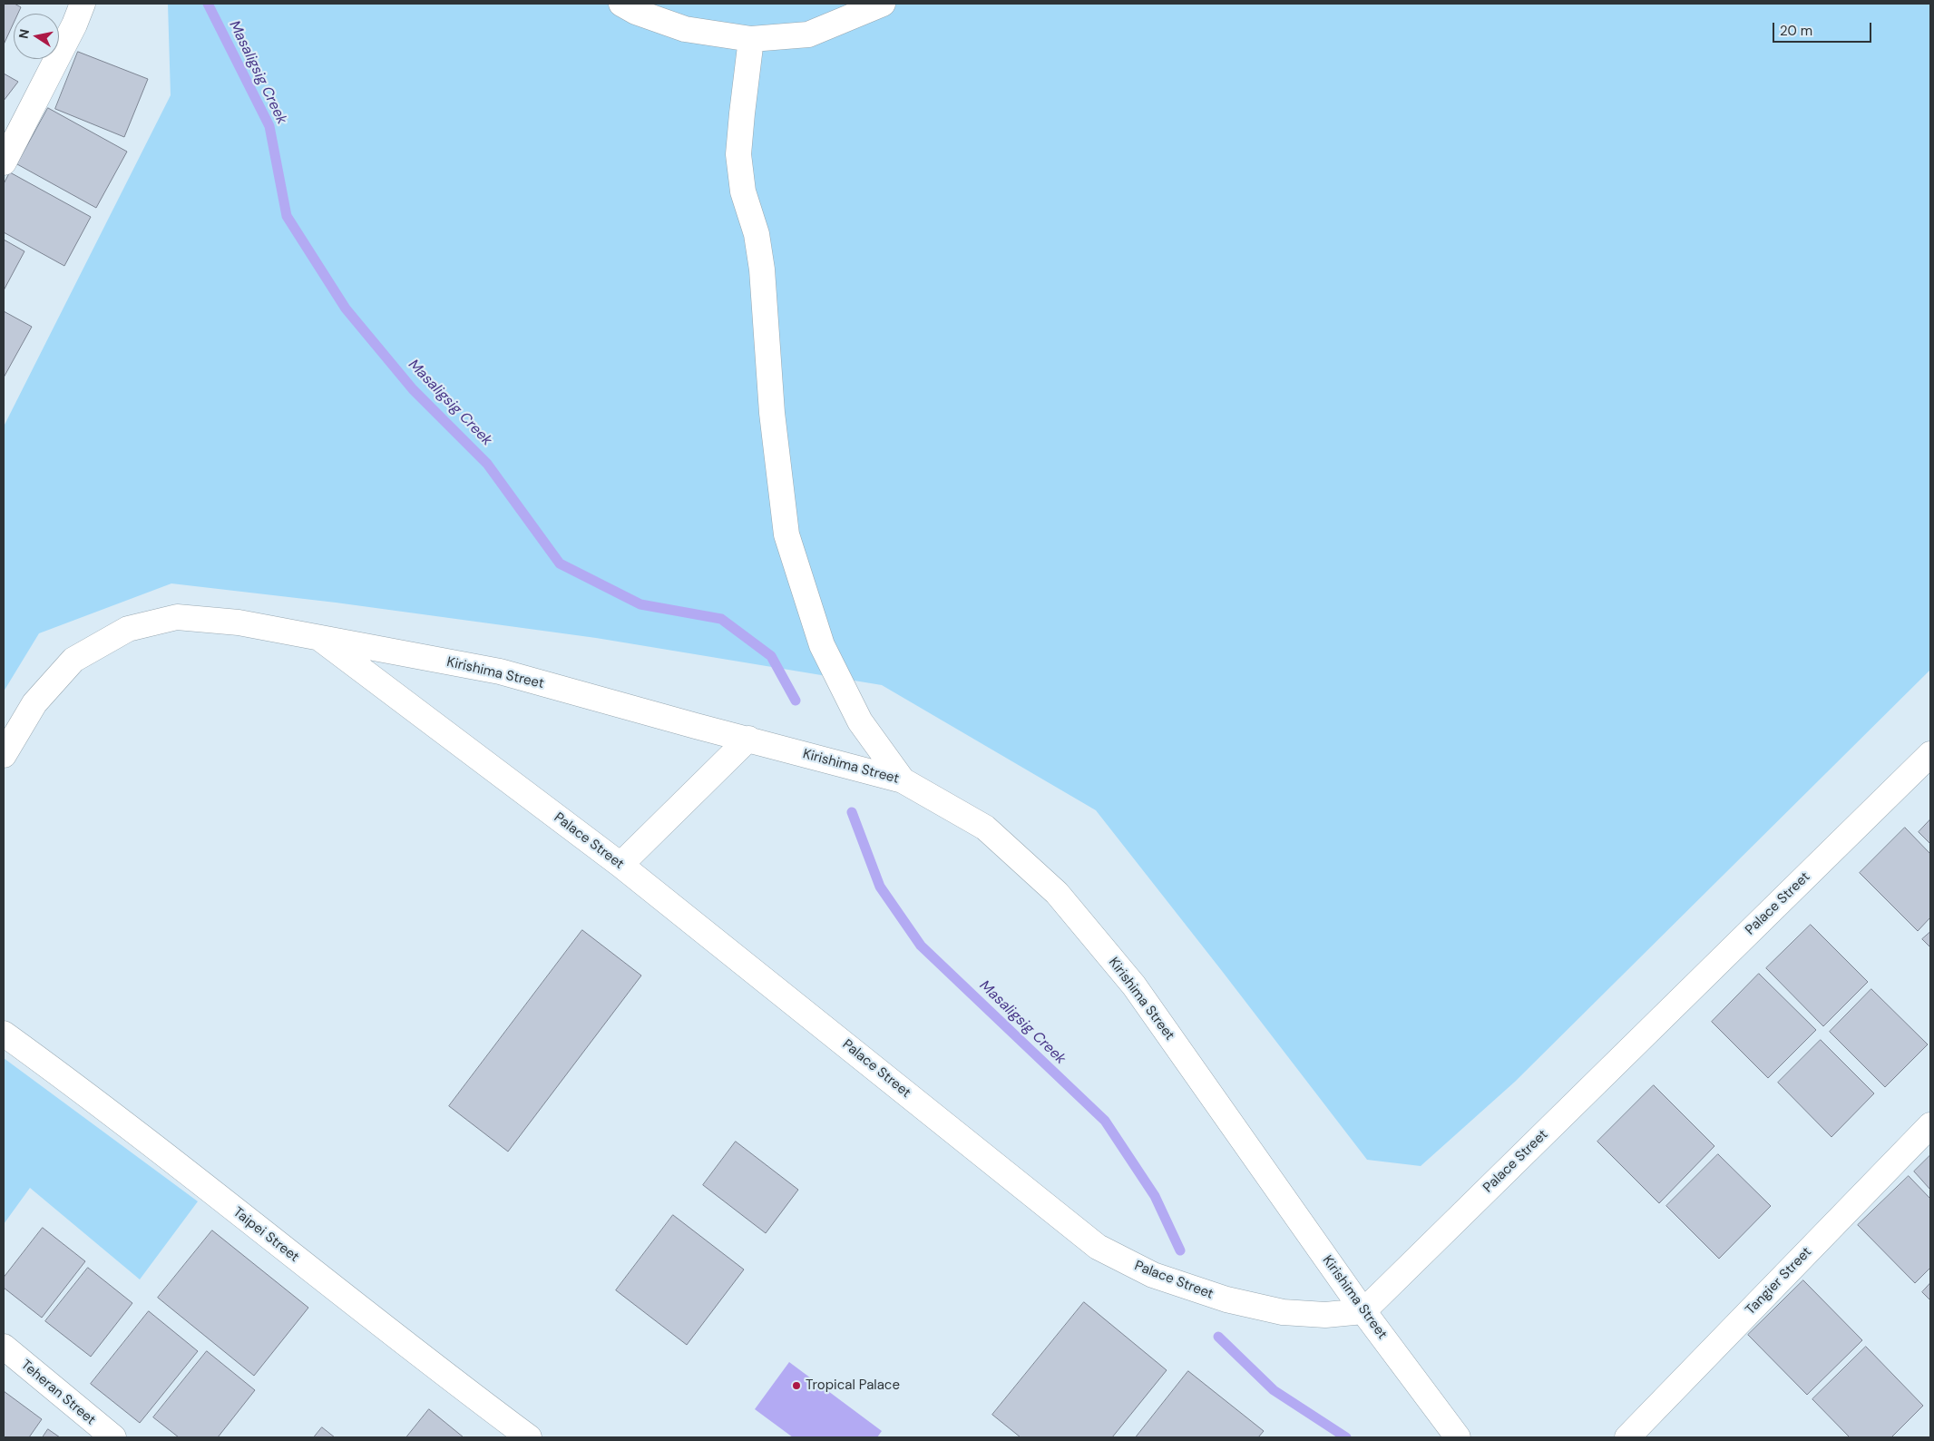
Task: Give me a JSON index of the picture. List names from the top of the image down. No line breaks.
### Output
{"streets":{"street":["Kirishima Street","Palace Street","Taipei Street","Tangier Street","Teheran Street"]},"crossings":[["Kirishima Street","Palace Street"]],"water":["Masaligsig Creek"],"places":["Tropical Palace"],"scale_bar":"20 m","north":"left"}
